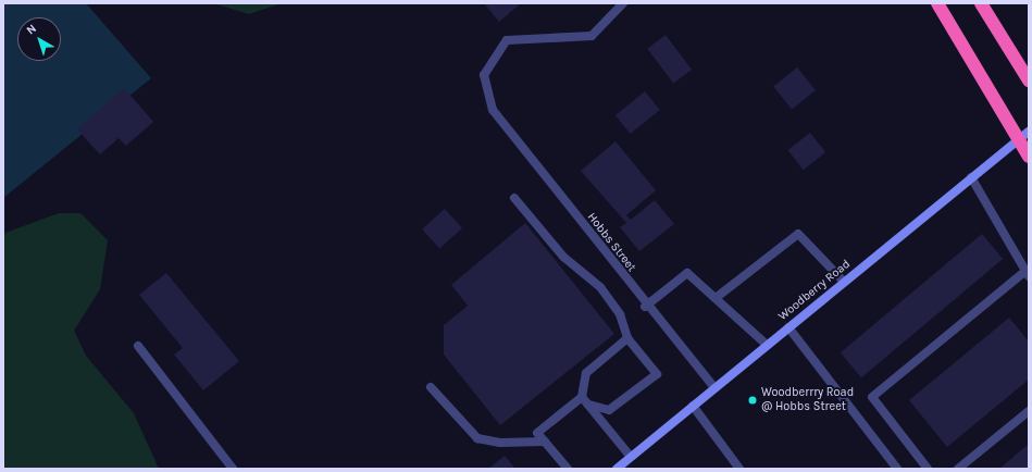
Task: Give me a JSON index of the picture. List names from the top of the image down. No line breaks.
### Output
{"streets":{"street":["Hobbs Street","Woodberry Road"]},"crossings":[["Hobbs Street","Woodberry Road"]],"places":["Woodberrry Road @ Hobbs Street"],"north":"top left"}
